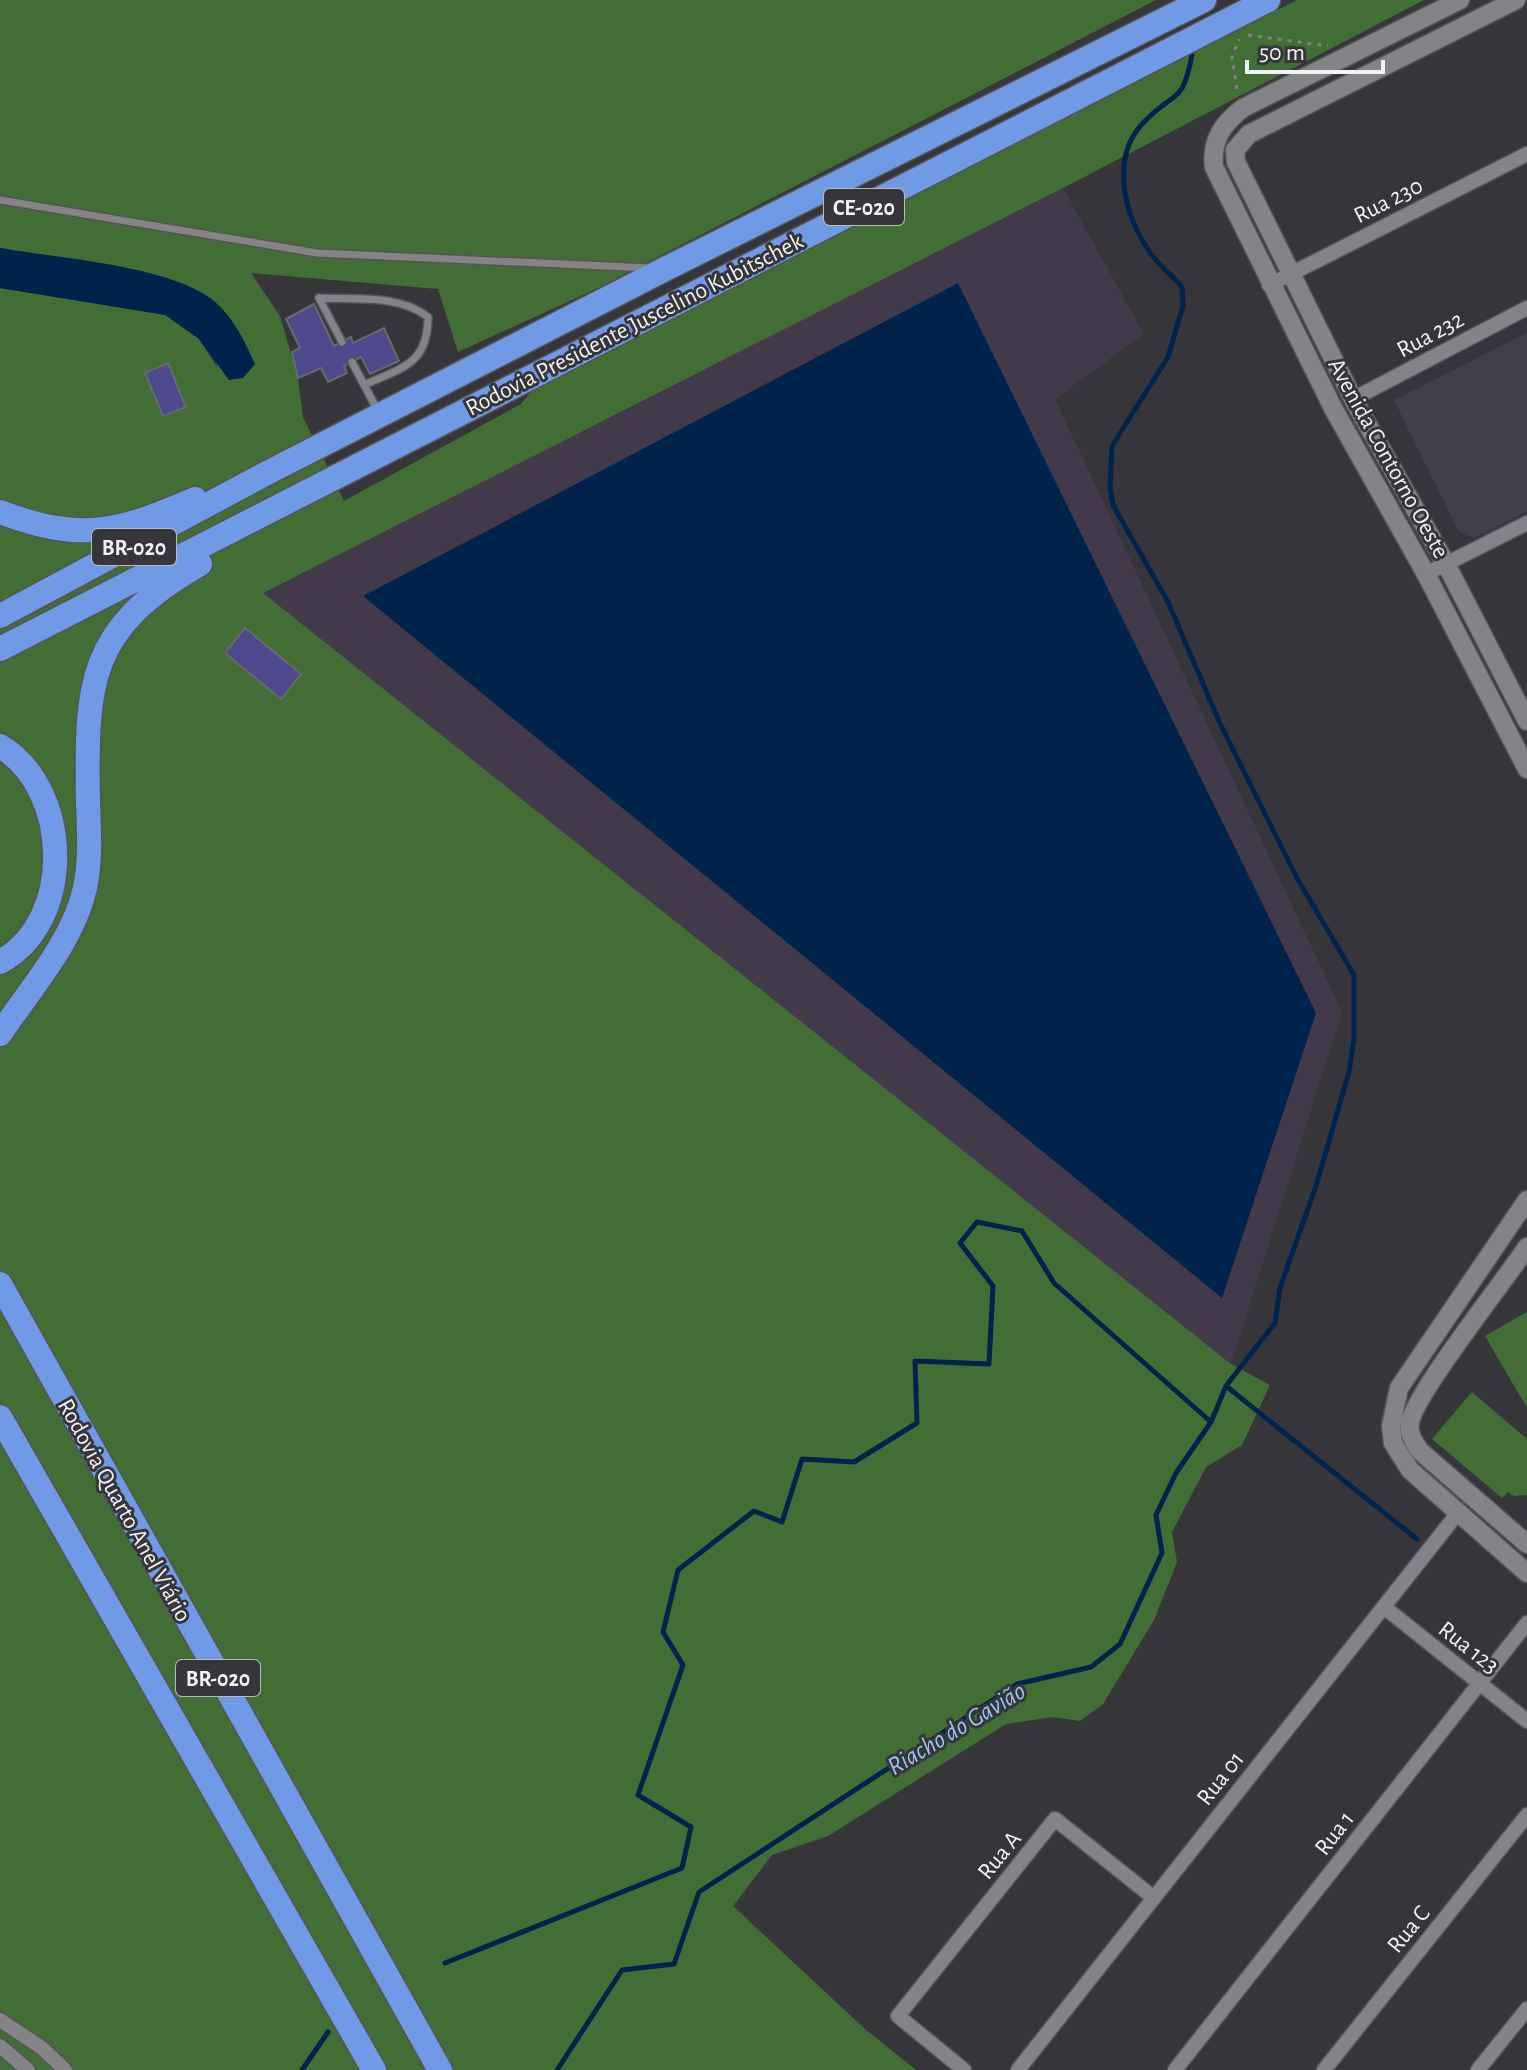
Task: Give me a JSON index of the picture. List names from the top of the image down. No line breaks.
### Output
{"streets":{"highway":["CE-020","Rodovia Presidente Juscelino Kubitschek","BR-020","Rodovia Quarto Anel Viário"],"street":["Rua 230","Rua 232","Avenida Contorno Oeste","Rua 123","Rua 01","Rua 1","Rua A","Rua C"]},"crossings":[["Rua 230","Avenida Contorno Oeste"],["Rua 232","Avenida Contorno Oeste"],["Rua 123","Rua 01"],["Rua 123","Rua 1"],["Rua 01","Rua A"]],"water":["Riacho do Gavião"],"scale_bar":"50 m"}
